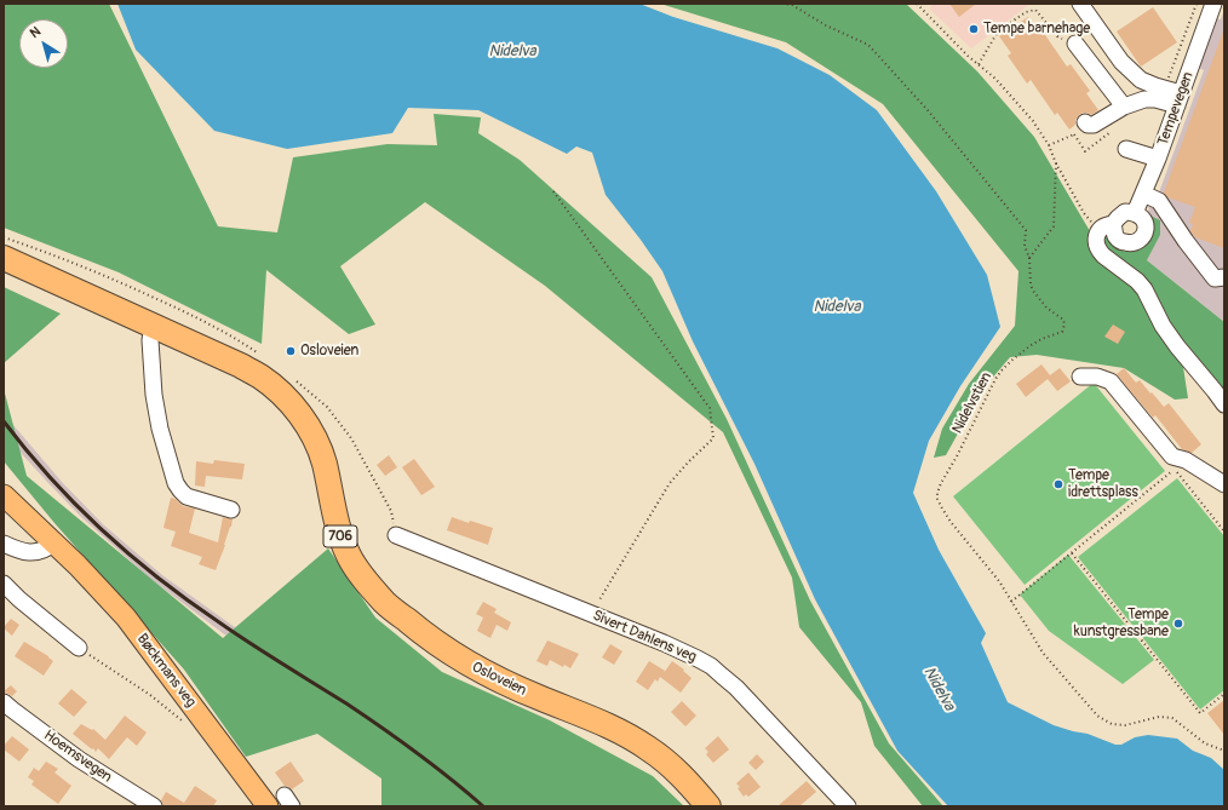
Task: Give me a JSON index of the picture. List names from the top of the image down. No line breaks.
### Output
{"streets":{"highway":["706","Osloveien"],"main road":["Bøckmans veg"],"street":["Tempevegen","Sivert Dahlens veg","Hoemsvegen"],"path":["Nidelvstien"]},"water":["Nidelva"],"places":["Tempe barnehage","Osloveien","Tempe idrettsplass","Tempe kunstgressbane"],"north":"top left"}
